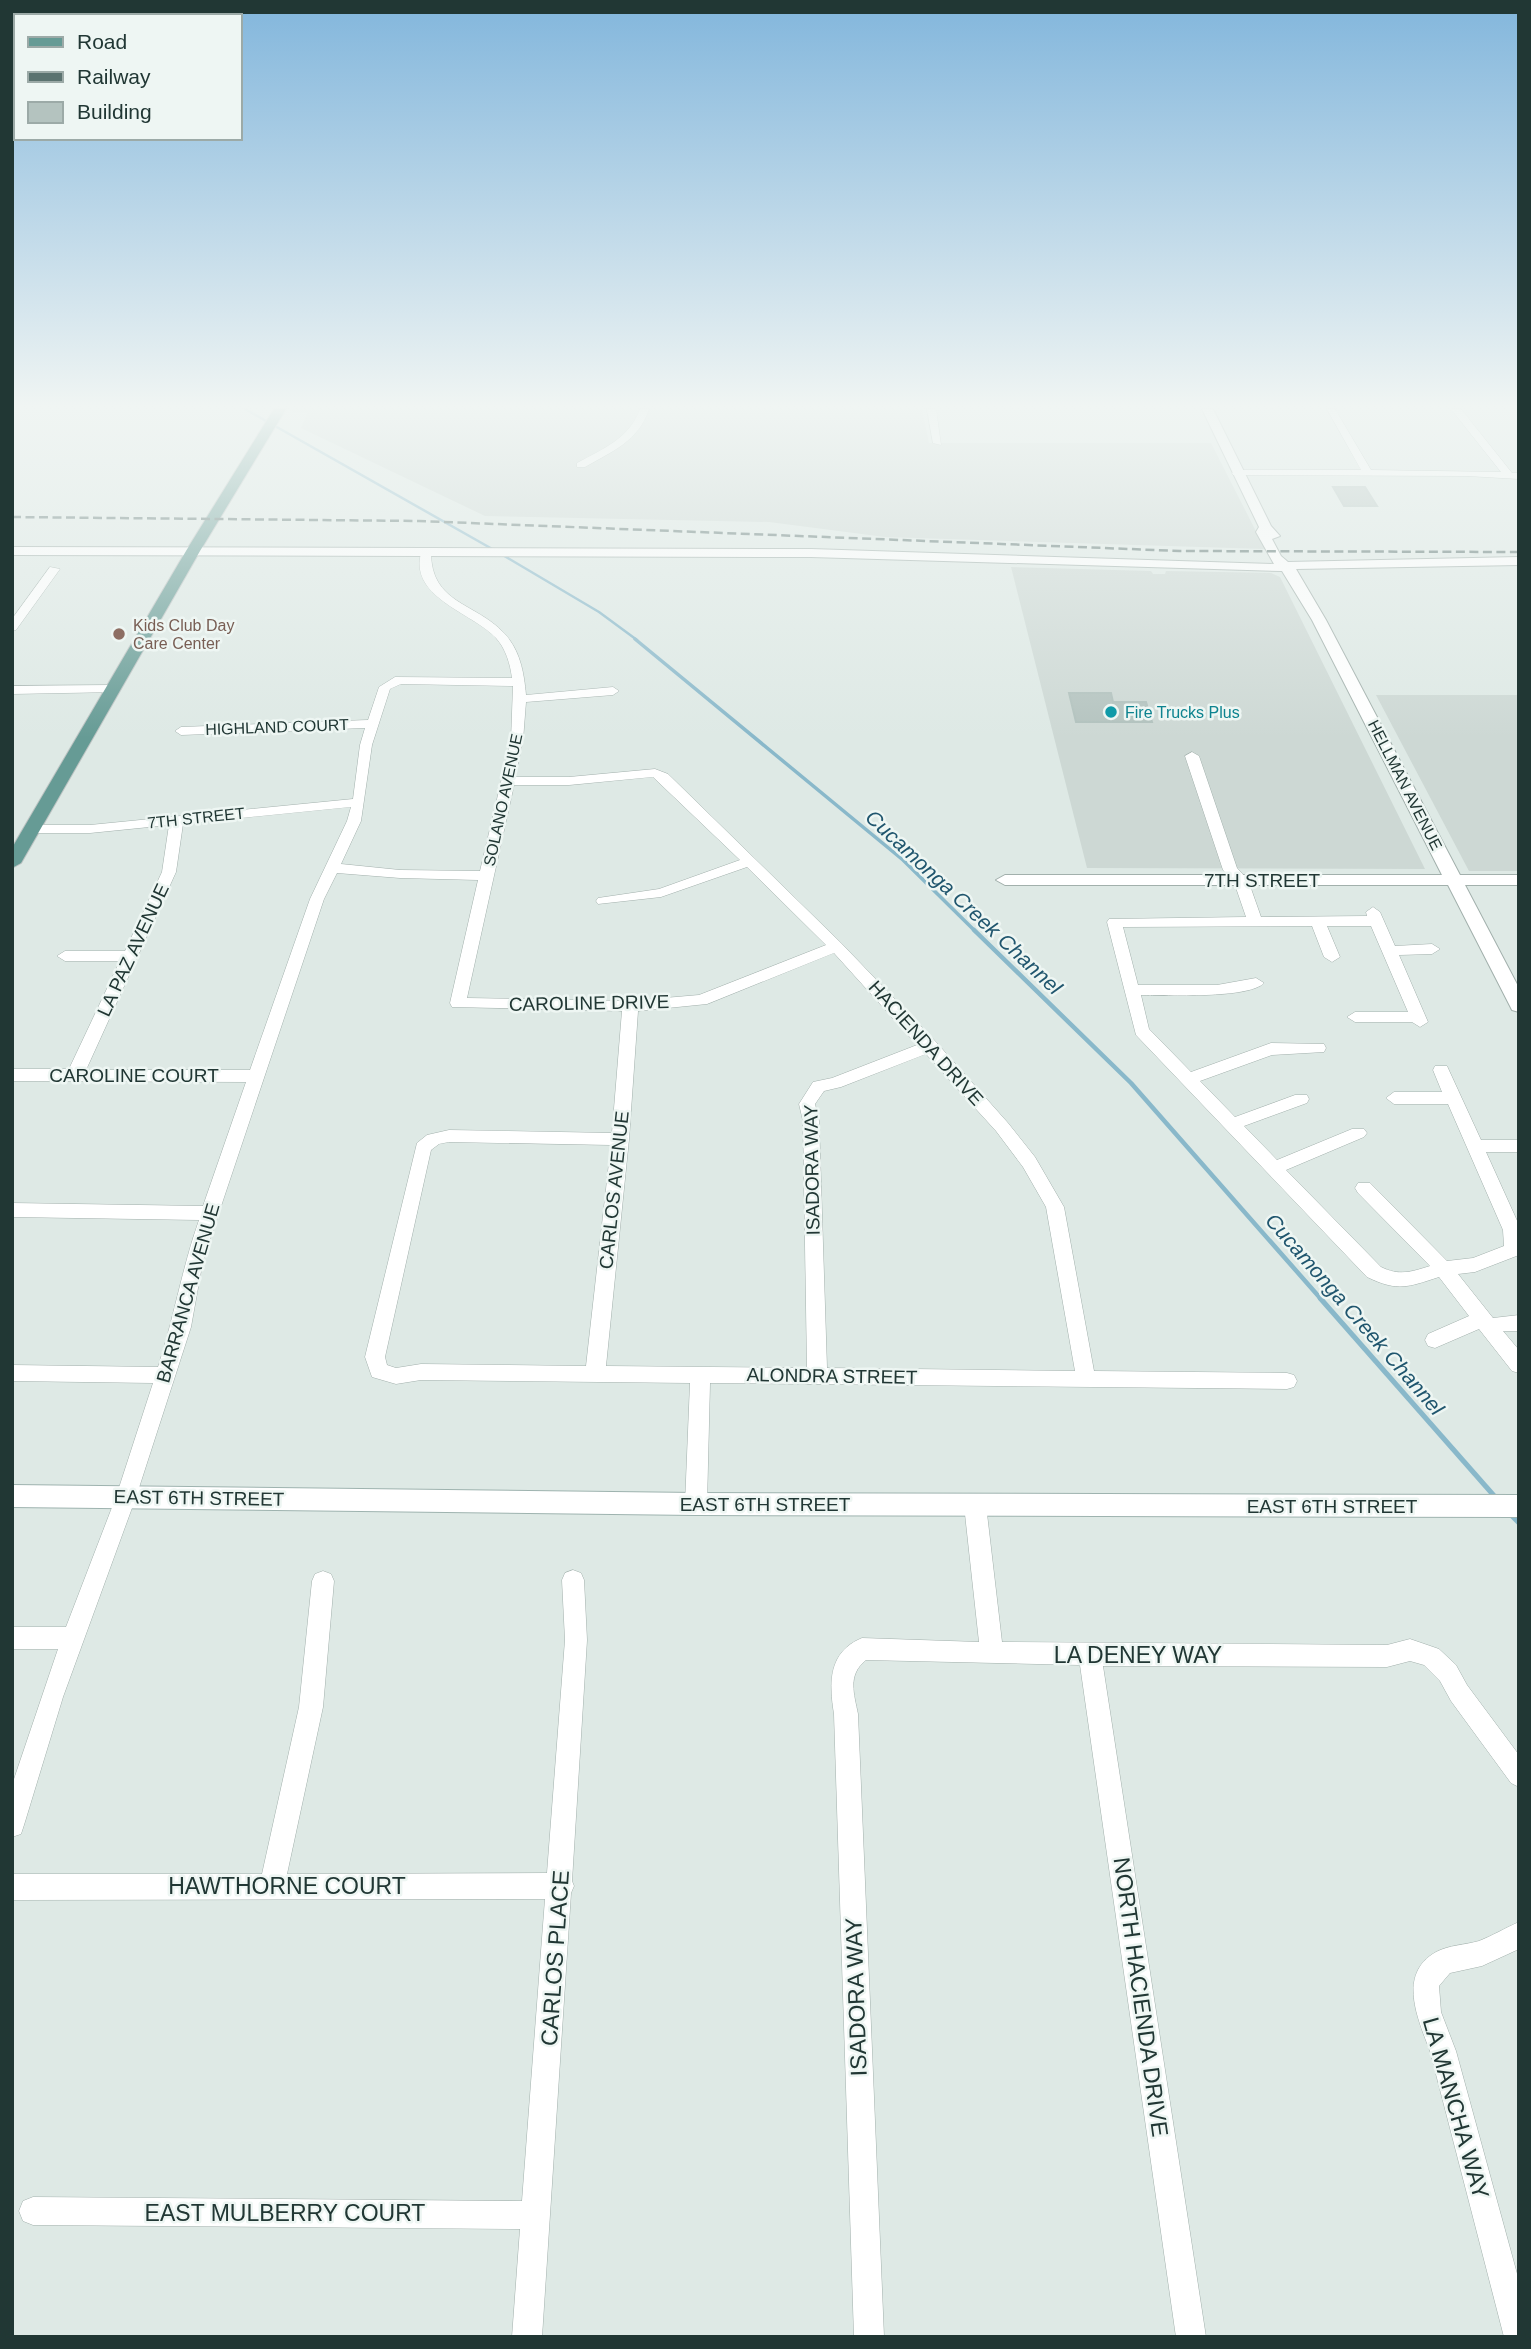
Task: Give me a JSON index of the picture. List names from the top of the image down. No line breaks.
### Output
{"streets":{"street":["HIGHLAND COURT","HELLMAN AVENUE","SOLANO AVENUE","7TH STREET","LA PAZ AVENUE","CAROLINE DRIVE","HACIENDA DRIVE","CAROLINE COURT","ISADORA WAY","CARLOS AVENUE","BARRANCA AVENUE","ALONDRA STREET","EAST 6TH STREET","LA DENEY WAY","HAWTHORNE COURT","CARLOS PLACE","NORTH HACIENDA DRIVE","LA MANCHA WAY","EAST MULBERRY COURT"]},"crossings":[["HIGHLAND COURT","BARRANCA AVENUE"],["HELLMAN AVENUE","7TH STREET"],["SOLANO AVENUE","CAROLINE DRIVE"],["SOLANO AVENUE","HACIENDA DRIVE"],["SOLANO AVENUE","BARRANCA AVENUE"],["7TH STREET","LA PAZ AVENUE"],["7TH STREET","BARRANCA AVENUE"],["LA PAZ AVENUE","CAROLINE COURT"],["CAROLINE DRIVE","HACIENDA DRIVE"],["CAROLINE DRIVE","CARLOS AVENUE"],["HACIENDA DRIVE","ISADORA WAY"],["HACIENDA DRIVE","ALONDRA STREET"],["CAROLINE COURT","BARRANCA AVENUE"],["ISADORA WAY","ALONDRA STREET"],["ISADORA WAY","LA DENEY WAY"],["CARLOS AVENUE","ALONDRA STREET"],["BARRANCA AVENUE","EAST 6TH STREET"],["LA DENEY WAY","NORTH HACIENDA DRIVE"],["HAWTHORNE COURT","CARLOS PLACE"],["CARLOS PLACE","EAST MULBERRY COURT"]],"water":["Cucamonga Creek Channel"],"places":["Kids Club Day Care Center","Fire Trucks Plus"],"legend":["Road","Railway","Building"]}
